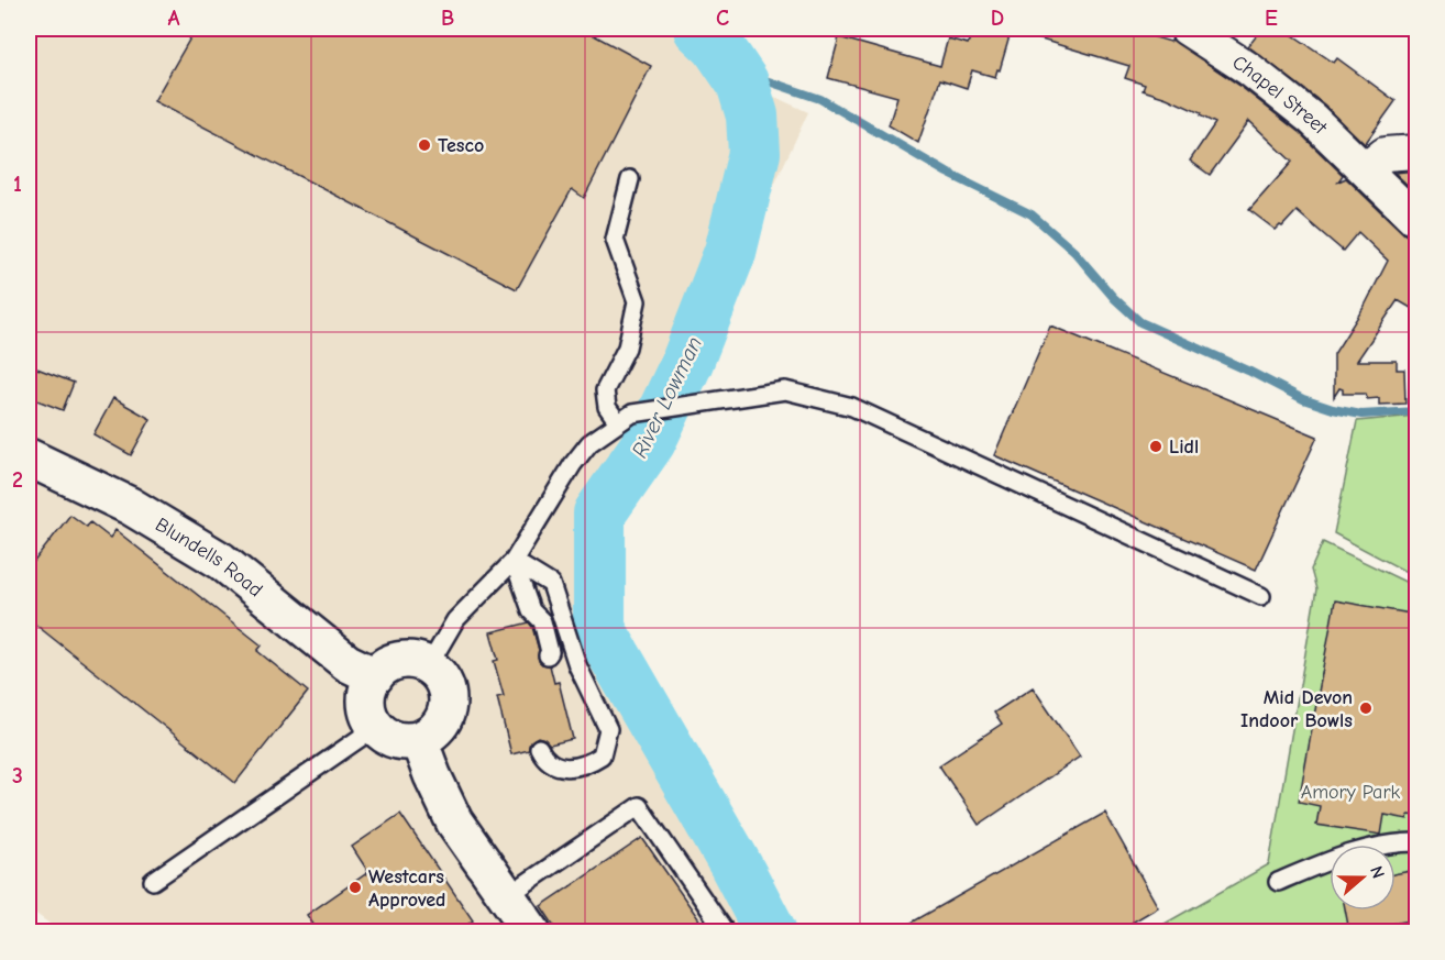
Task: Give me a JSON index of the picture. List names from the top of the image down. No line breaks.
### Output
{"streets":{"street":["Chapel Street","Blundells Road"]},"water":["River Lowman"],"parks":["Amory Park"],"places":["Tesco","Lidl","Mid Devon Indoor Bowls","Westcars Approved"],"north":"right","grid":{"columns":["A","B","C","D","E"],"rows":["1","2","3"]}}
